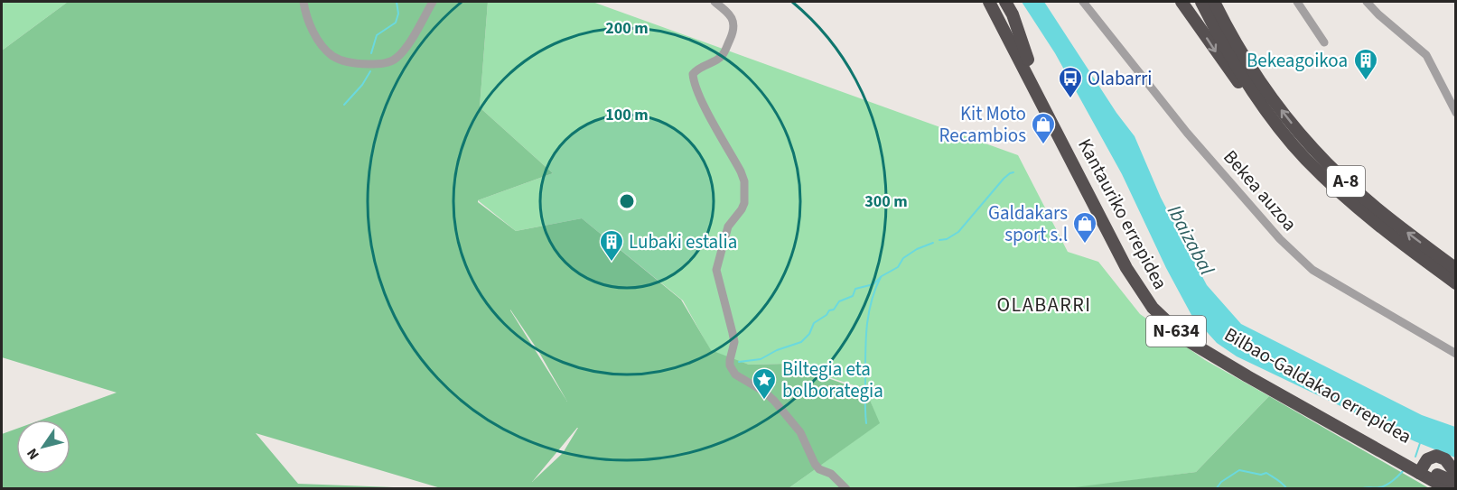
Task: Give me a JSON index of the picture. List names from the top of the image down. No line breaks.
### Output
{"streets":{"highway":["A-8","Kantauriko errepidea","N-634","Bilbao-Galdakao errepidea"],"street":["Bekea auzoa"]},"crossings":[["Kantauriko errepidea","Bilbao-Galdakao errepidea"],["N-634","Bilbao-Galdakao errepidea"]],"districts":["OLABARRI"],"water":["Ibaizabal"],"places":{"building":["Bekeagoikoa","Lubaki estalia"],"bus stop":["Olabarri"],"shop":["Kit Moto Recambios","Galdakars sport s.l"],"place":["Biltegia eta bolborategia"]},"north":"bottom left","rings":["200 m","100 m","300 m"]}
